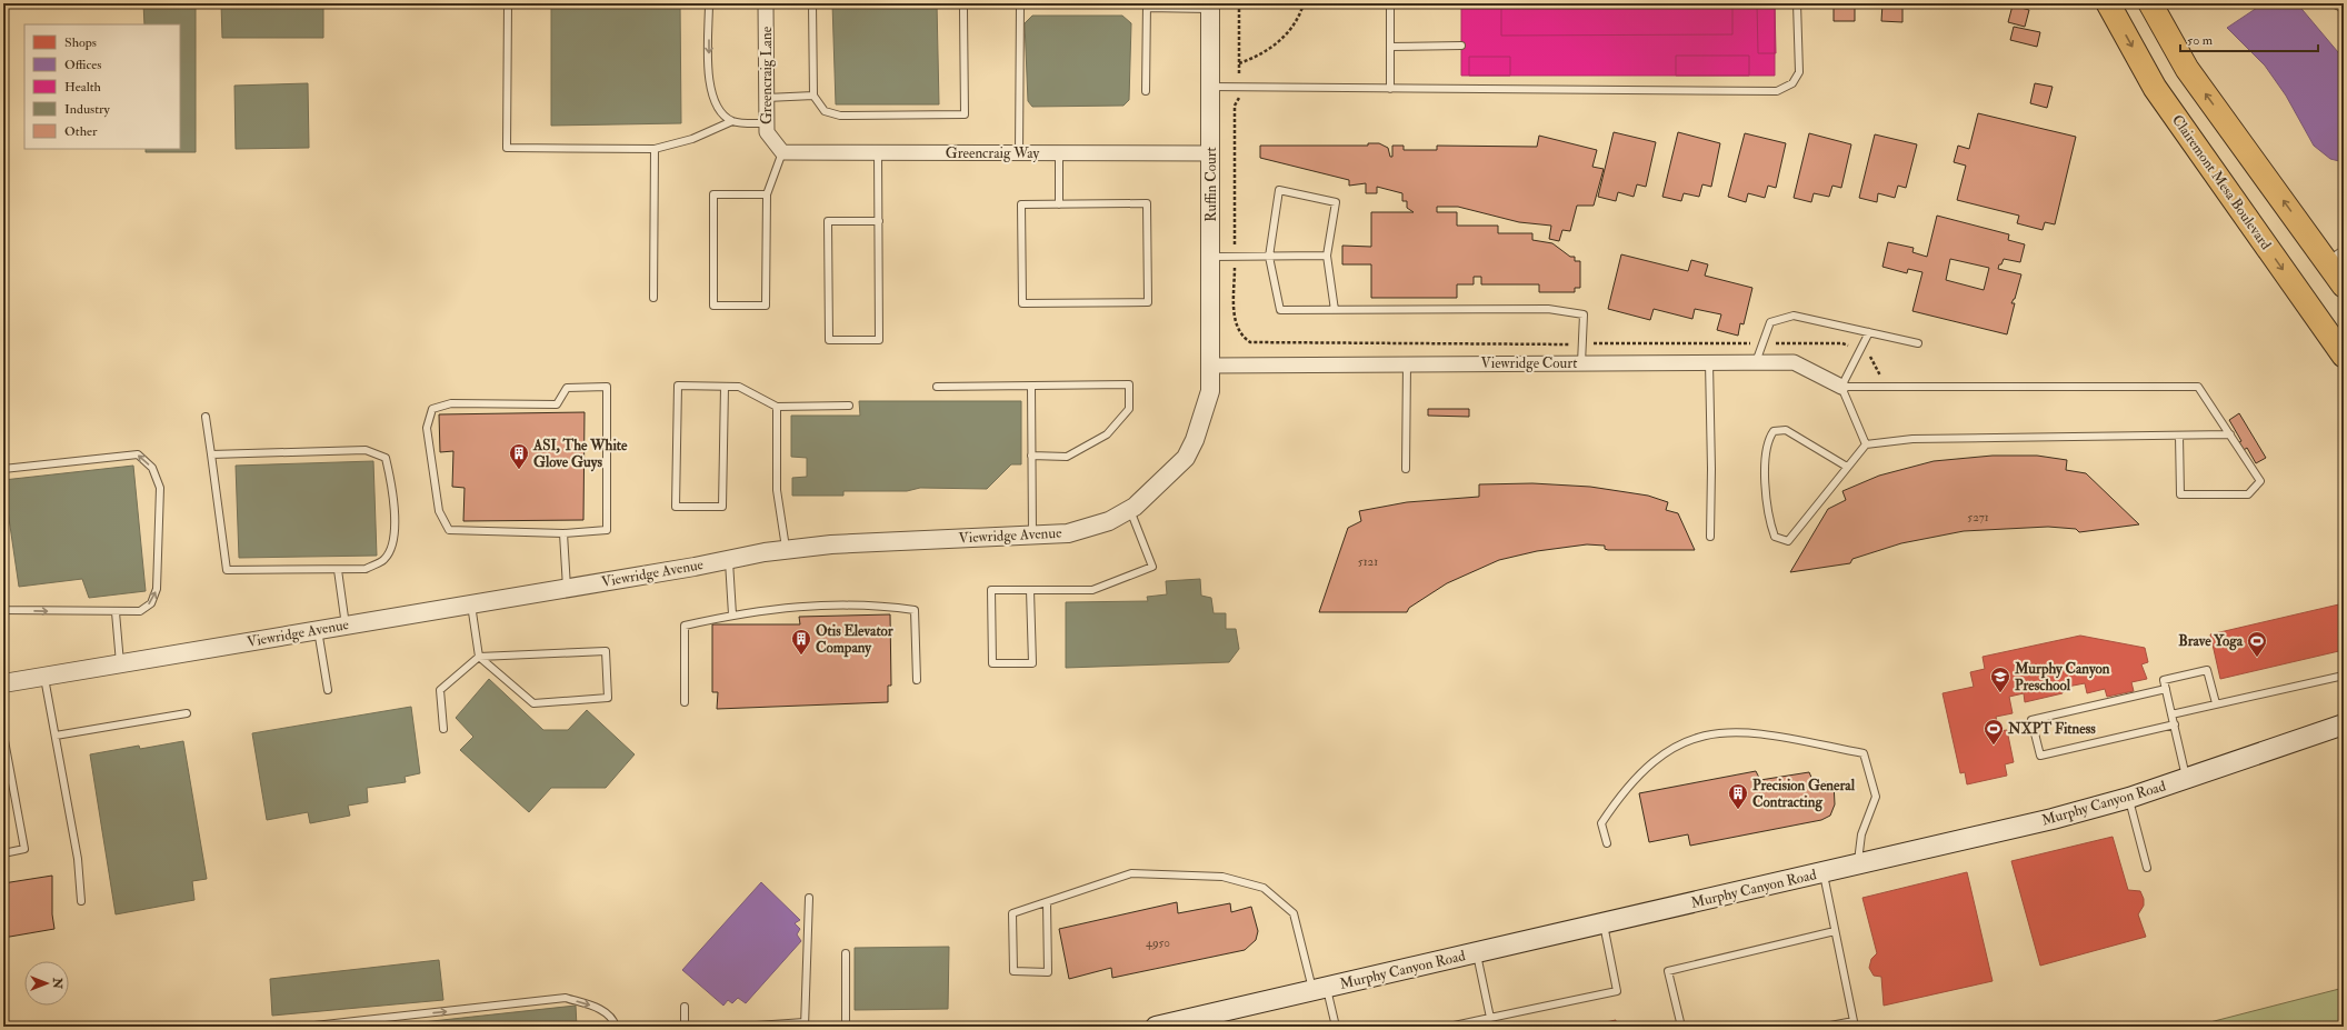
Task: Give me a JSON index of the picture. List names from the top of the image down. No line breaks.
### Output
{"streets":{"main road":["Clairemont Mesa Boulevard","Murphy Canyon Road"],"street":["Greencraig Lane","Greencraig Way","Ruffin Court","Viewridge Court","Viewridge Avenue"]},"crossings":[["Greencraig Lane","Greencraig Way"],["Greencraig Way","Ruffin Court"],["Ruffin Court","Viewridge Court"],["Ruffin Court","Viewridge Avenue"],["Viewridge Court","Viewridge Avenue"]],"places":{"building":["ASI, The White Glove Guys","Otis Elevator Company","Precision General Contracting"],"sports":["Brave Yoga","NXPT Fitness"],"school or university":["Murphy Canyon Preschool"]},"house_numbers":["5271","5121","4950"],"legend":["Shops","Offices","Health","Industry","Other"],"scale_bar":"50 m","north":"right"}
